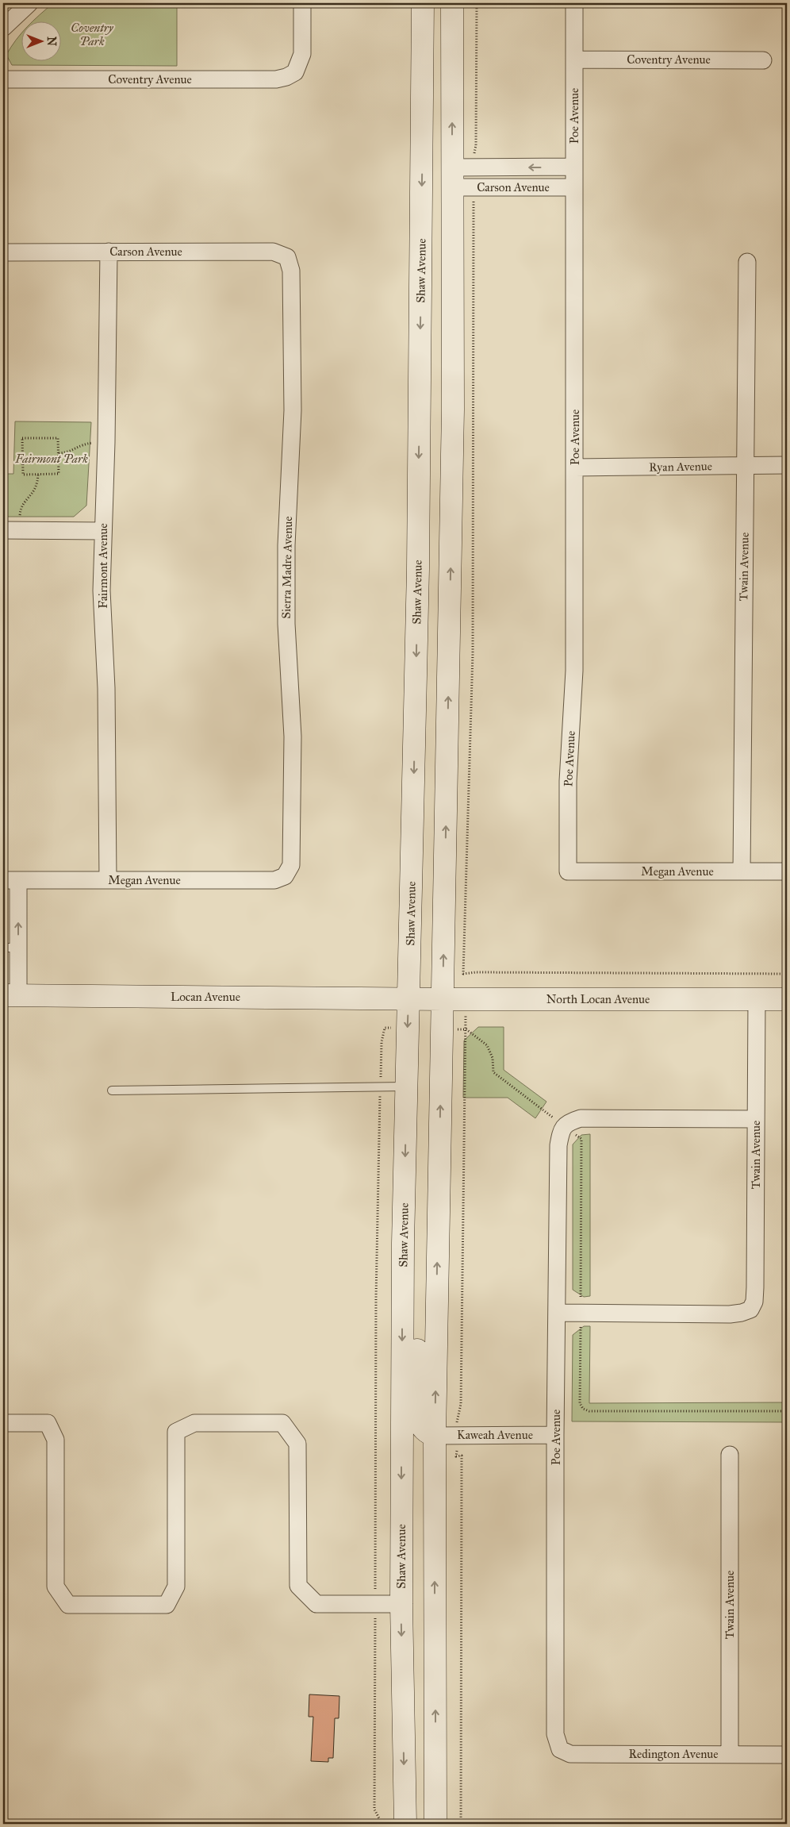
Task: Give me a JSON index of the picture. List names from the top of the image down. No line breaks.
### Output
{"streets":{"main road":["Shaw Avenue","Locan Avenue","North Locan Avenue"],"street":["Coventry Avenue","Poe Avenue","Carson Avenue","Ryan Avenue","Fairmont Avenue","Twain Avenue","Sierra Madre Avenue","Megan Avenue","Kaweah Avenue","Redington Avenue"]},"crossings":[["Coventry Avenue","Poe Avenue"],["Poe Avenue","Carson Avenue"],["Poe Avenue","Ryan Avenue"],["Poe Avenue","Megan Avenue"],["Poe Avenue","Kaweah Avenue"],["Poe Avenue","Redington Avenue"],["Carson Avenue","Fairmont Avenue"],["Carson Avenue","Sierra Madre Avenue"],["Shaw Avenue","Locan Avenue"],["Shaw Avenue","North Locan Avenue"],["Ryan Avenue","Twain Avenue"],["Fairmont Avenue","Megan Avenue"],["Twain Avenue","Megan Avenue"],["Twain Avenue","North Locan Avenue"],["Twain Avenue","Redington Avenue"],["Sierra Madre Avenue","Megan Avenue"],["Locan Avenue","North Locan Avenue"]],"parks":["Coventry Park","Fairmont Park"],"north":"right"}
